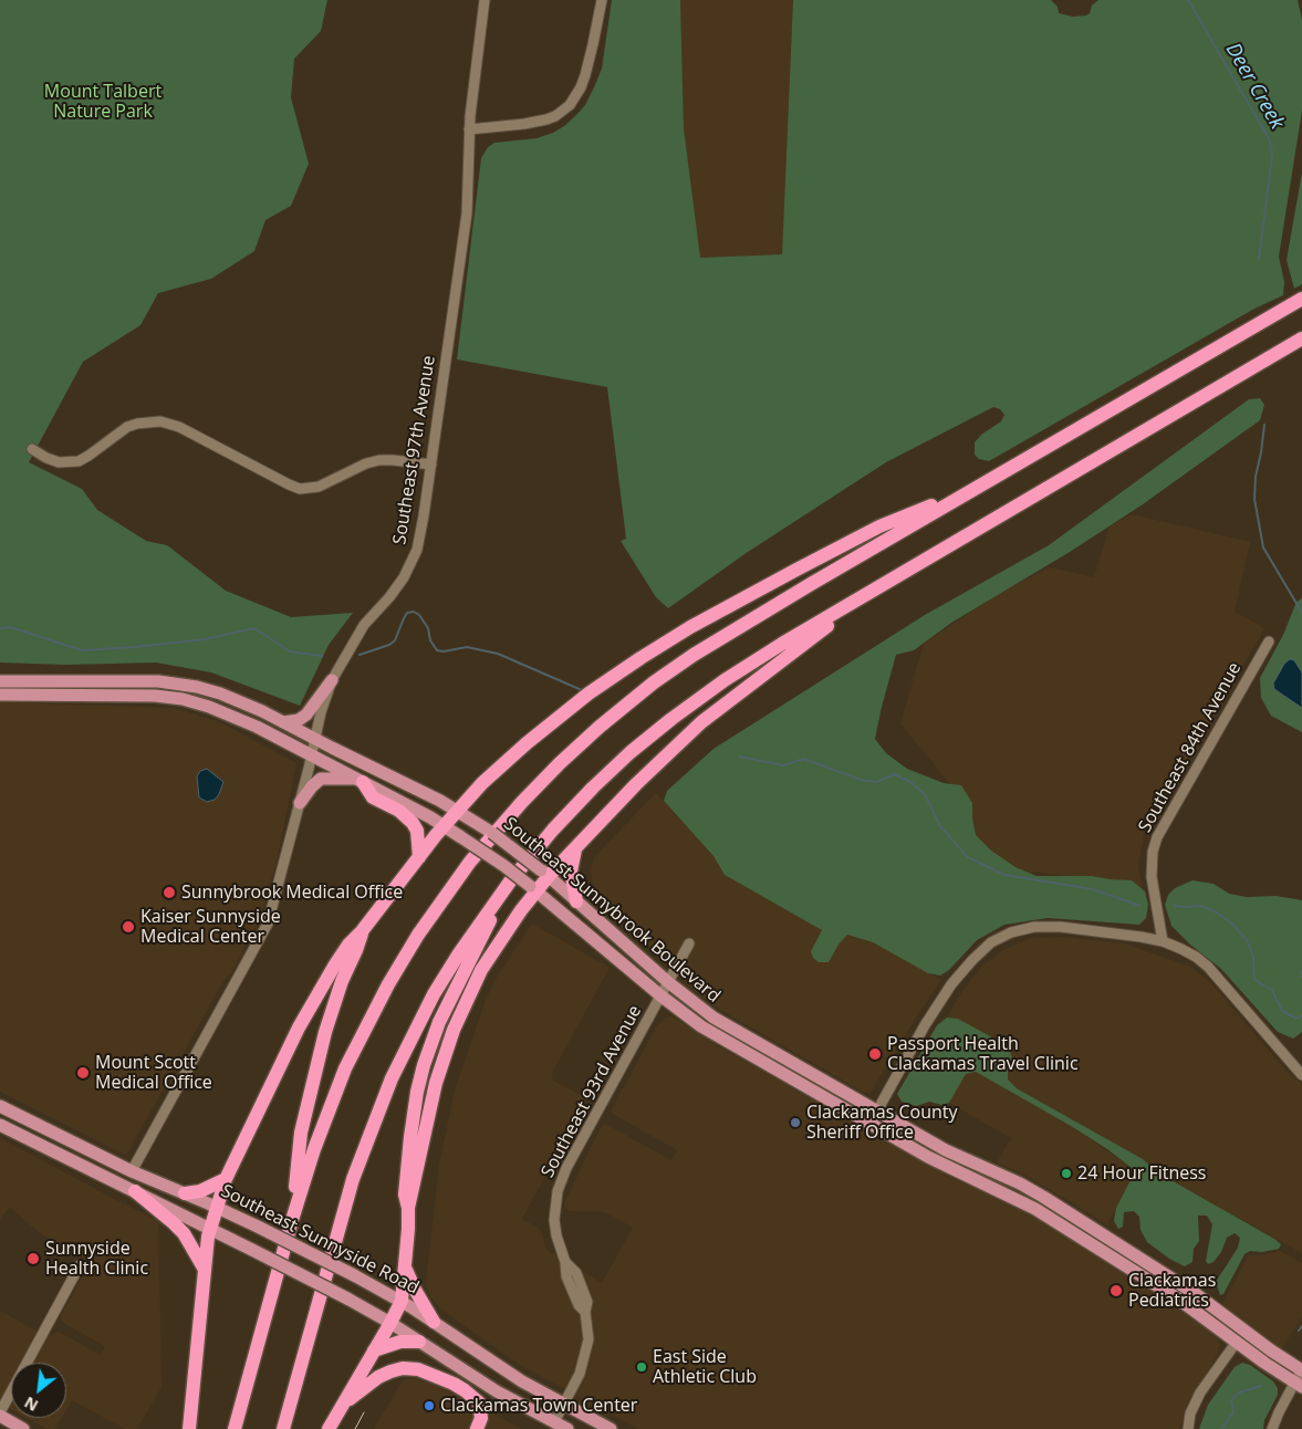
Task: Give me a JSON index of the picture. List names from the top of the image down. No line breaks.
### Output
{"streets":{"main road":["Southeast Sunnybrook Boulevard","Southeast Sunnyside Road"],"street":["Southeast 97th Avenue","Southeast 84th Avenue","Southeast 93rd Avenue"]},"crossings":[["Southeast 97th Avenue","Southeast Sunnybrook Boulevard"],["Southeast 97th Avenue","Southeast Sunnyside Road"],["Southeast Sunnybrook Boulevard","Southeast 93rd Avenue"],["Southeast 93rd Avenue","Southeast Sunnyside Road"]],"water":["Deer Creek"],"parks":["Mount Talbert Nature Park"],"places":["Sunnybrook Medical Office","Kaiser Sunnyside Medical Center","Passport Health Clackamas Travel Clinic","Mount Scott Medical Office","Clackamas County Sheriff Office","24 Hour Fitness","Sunnyside Health Clinic","Clackamas Pediatrics","East Side Athletic Club","Clackamas Town Center"],"north":"bottom left"}
